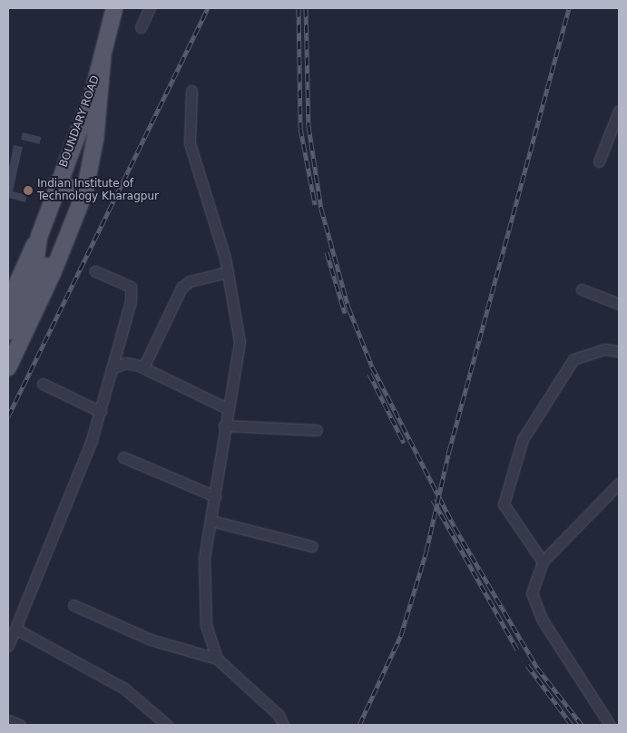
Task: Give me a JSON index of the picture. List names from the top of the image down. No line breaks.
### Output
{"streets":{"main road":["BOUNDARY ROAD"]},"places":["Indian Institute of Technology Kharagpur"]}
